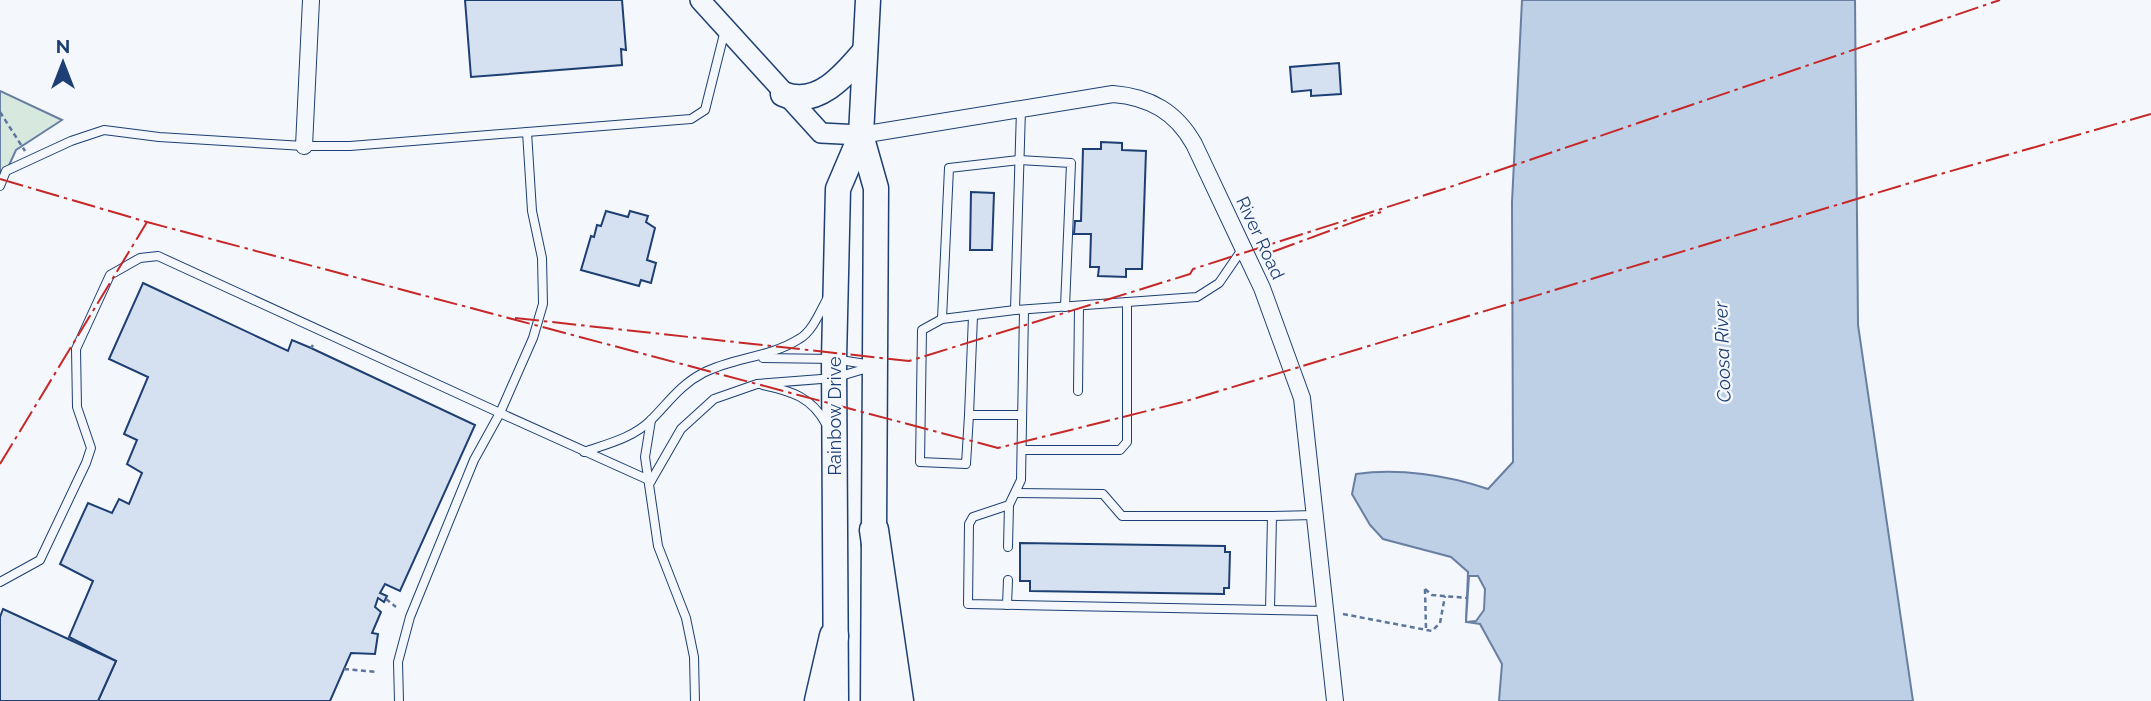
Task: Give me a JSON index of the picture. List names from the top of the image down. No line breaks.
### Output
{"streets":{"main road":["Rainbow Drive"],"street":["River Road"]},"crossings":[["River Road","Rainbow Drive"]],"water":["Coosa River"],"north":"top"}
